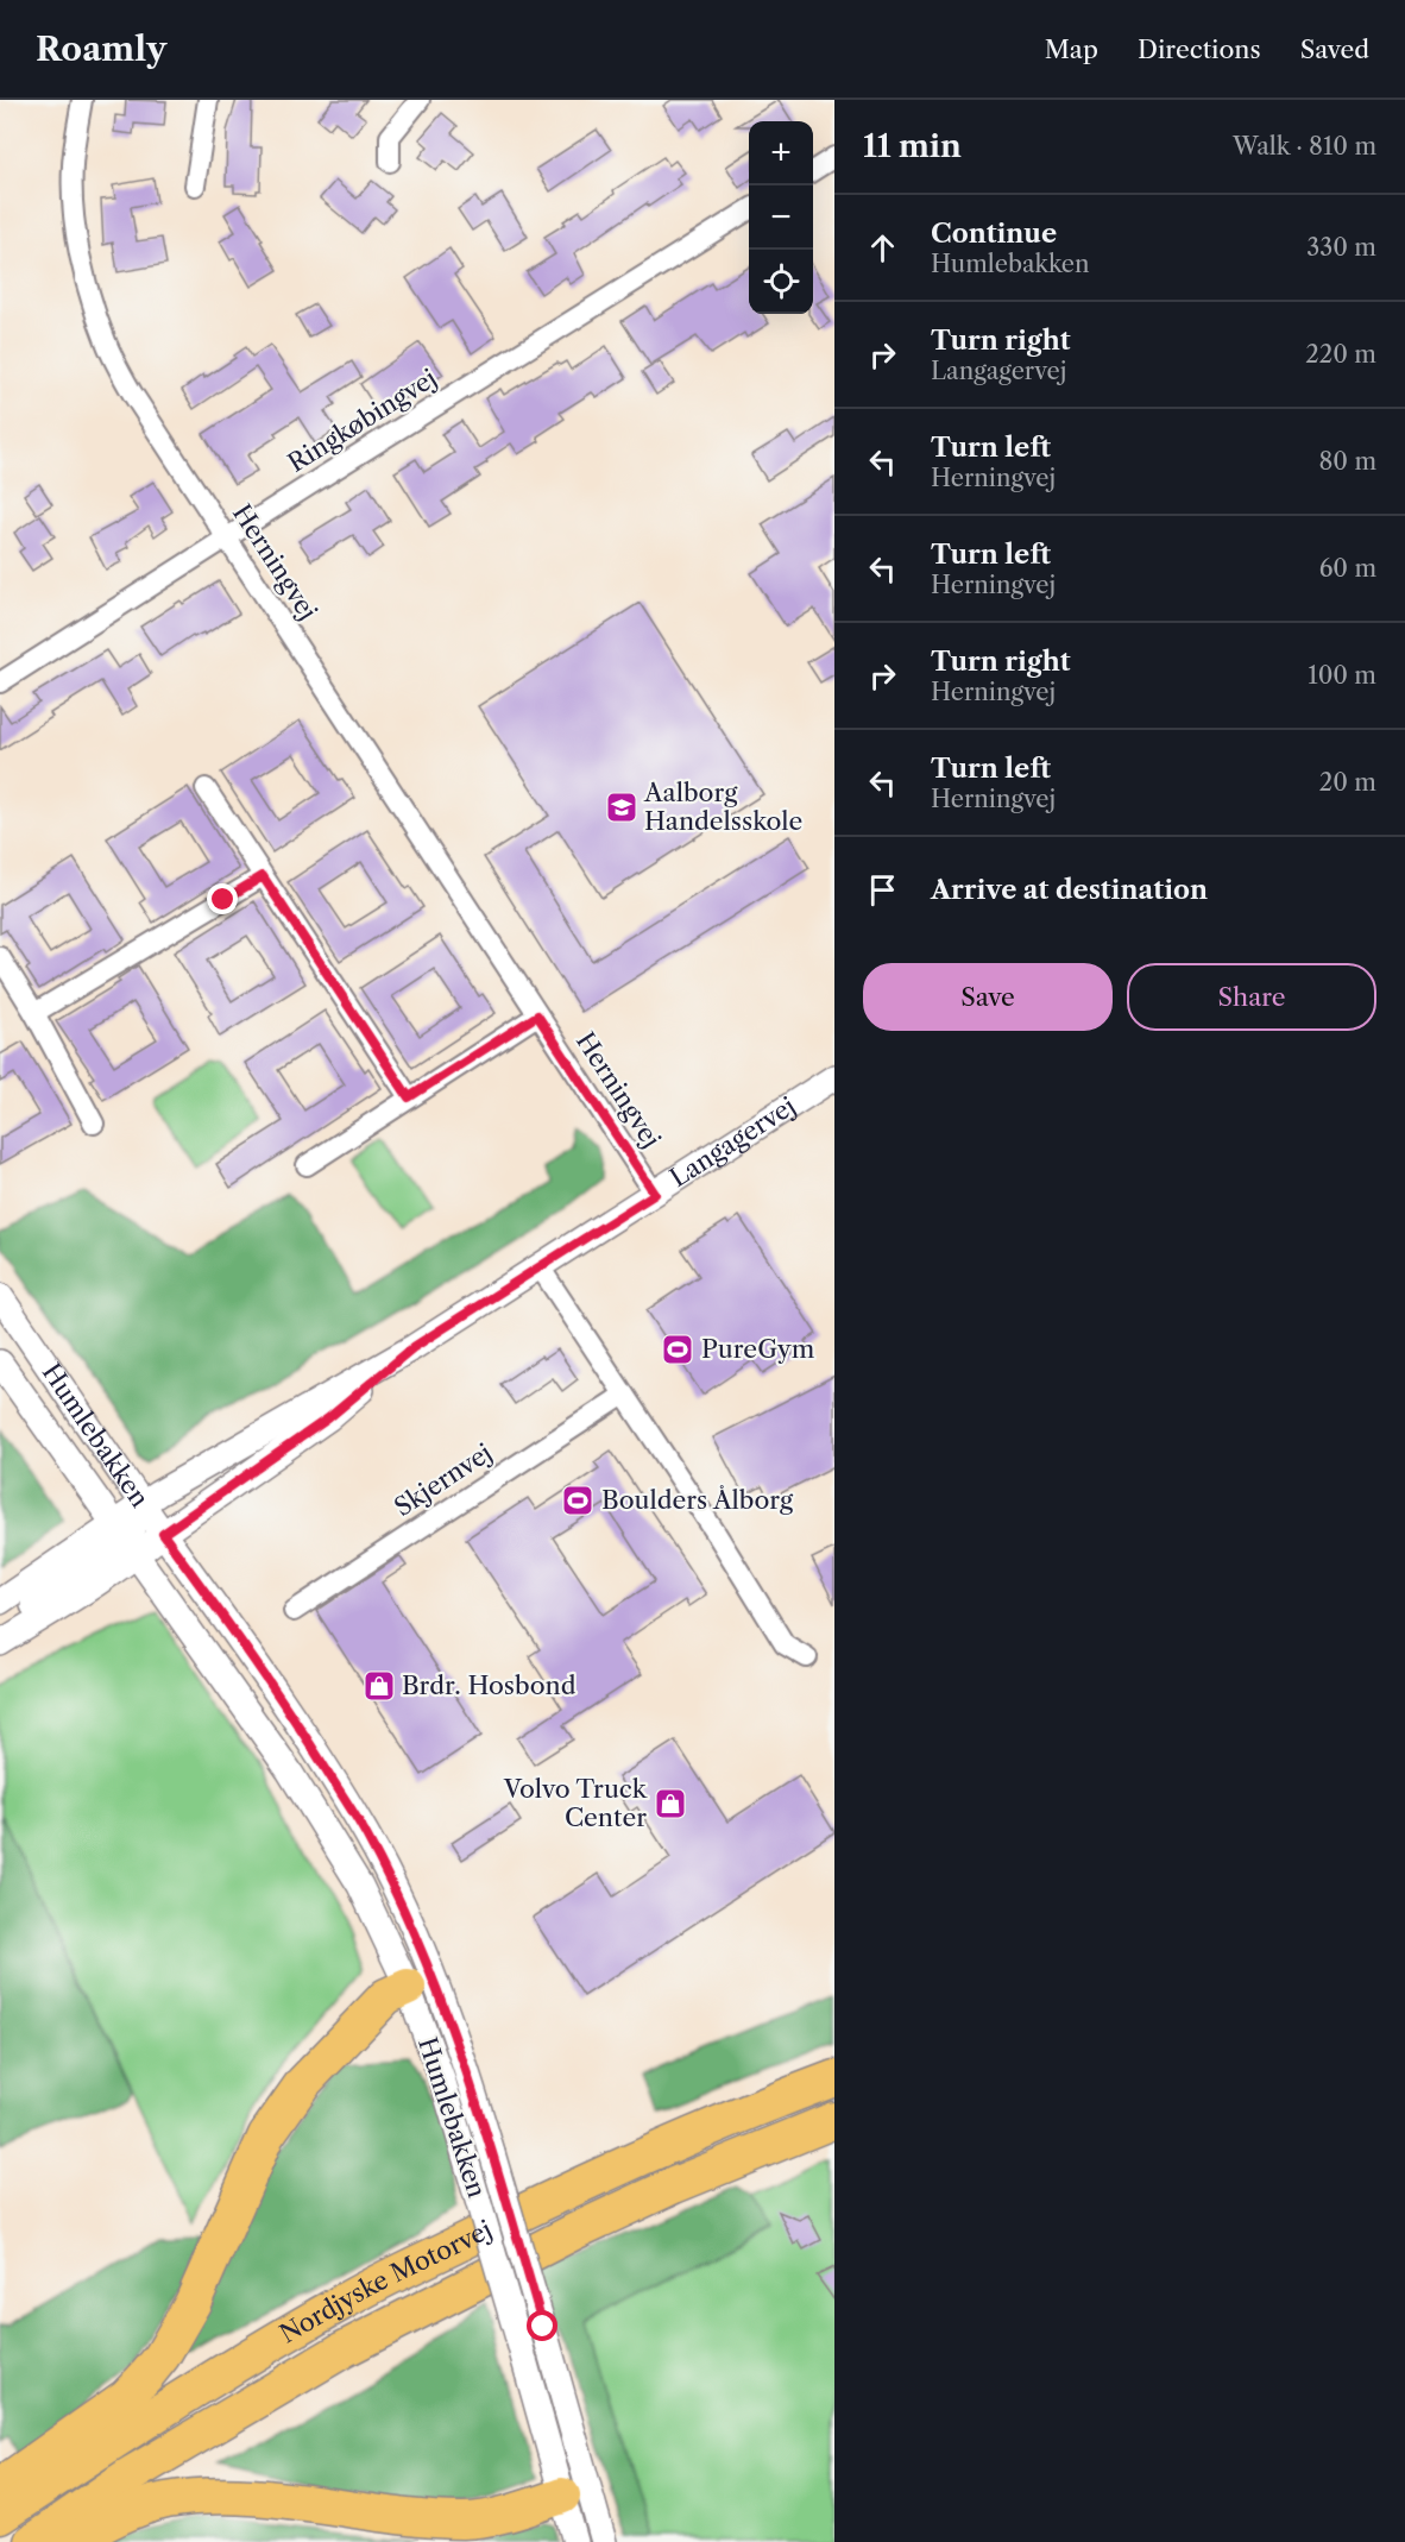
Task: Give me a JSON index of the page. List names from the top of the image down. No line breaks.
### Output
{"streets":{"highway":["Nordjyske Motorvej"],"street":["Ringkøbingvej","Herningvej","Langagervej","Humlebakken","Skjernvej"]},"crossings":[["Ringkøbingvej","Herningvej"],["Herningvej","Langagervej"],["Langagervej","Humlebakken"]],"places":{"school or university":["Aalborg Handelsskole"],"sports":["PureGym","Boulders Ålborg"],"shop":["Brdr. Hosbond","Volvo Truck Center"]},"page":{"header":"Roamly","nav":["Map","Directions","Saved"],"heading":["11 min","Walk · 810 m"],"map_buttons":["+","−"],"list":[["Continue","Humlebakken","330 m"],["Turn right","Langagervej","220 m"],["Turn left","Herningvej","80 m"],["Turn left","Herningvej","60 m"],["Turn right","Herningvej","100 m"],["Turn left","Herningvej","20 m"],"Arrive at destination"],"buttons":["Save","Share"]}}
